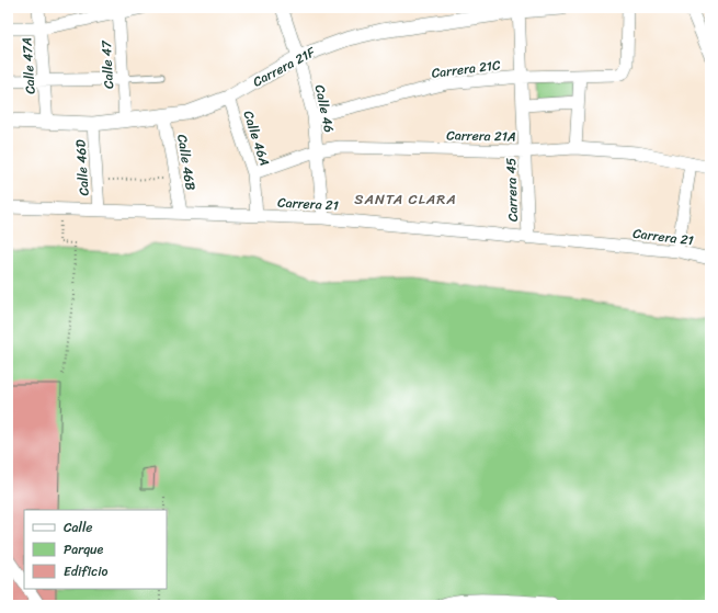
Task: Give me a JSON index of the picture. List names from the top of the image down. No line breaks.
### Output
{"streets":{"street":["Calle 47","Calle 47A","Carrera 21F","Carrera 21C","Calle 46","Carrera 21A","Calle 46A","Calle 46B","Calle 46D","Carrera 45","Carrera 21"]},"crossings":[["Calle 47","Carrera 21F"],["Calle 47A","Carrera 21F"],["Carrera 21F","Calle 46"],["Carrera 21F","Calle 46A"],["Carrera 21F","Calle 46B"],["Carrera 21F","Calle 46D"],["Carrera 21F","Carrera 45"],["Carrera 21C","Calle 46"],["Carrera 21C","Carrera 45"],["Calle 46","Carrera 21A"],["Calle 46","Carrera 21"],["Carrera 21A","Calle 46A"],["Carrera 21A","Carrera 45"],["Calle 46A","Carrera 21"],["Calle 46B","Carrera 21"],["Calle 46D","Carrera 21"],["Carrera 45","Carrera 21"]],"districts":["SANTA CLARA"],"legend":["Calle","Parque","Edificio"]}
